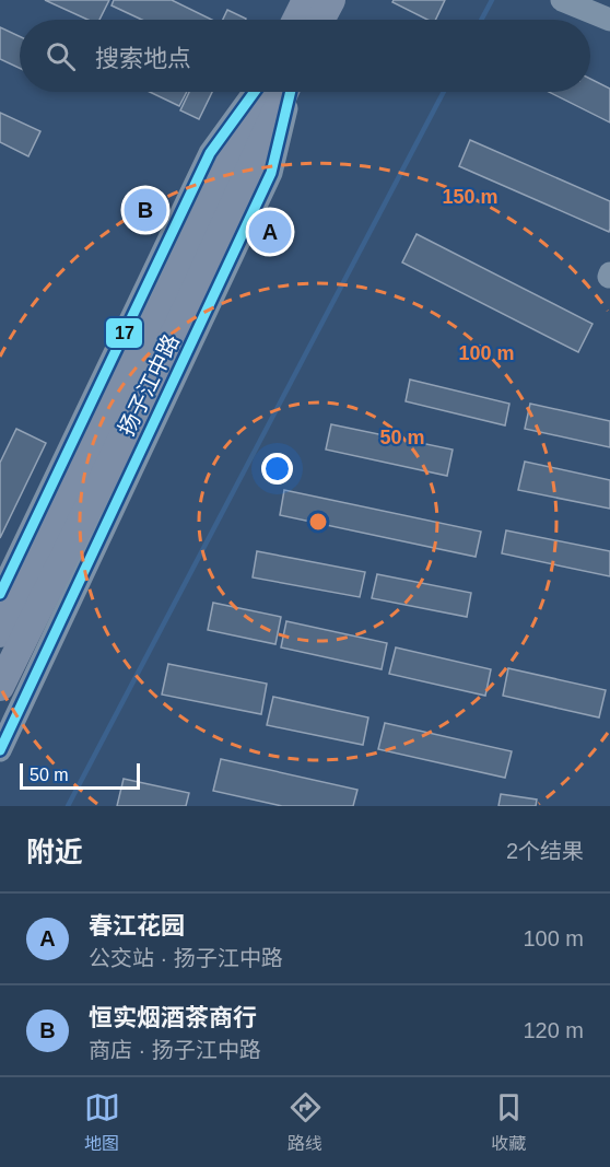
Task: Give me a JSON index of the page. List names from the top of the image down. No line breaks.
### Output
{"streets":{"main road":["扬子江中路"]},"lines":["transit line 17"],"scale_bar":"50 m","page":{"search":"搜索地点","pins":["B","A"],"scale":"50 m","heading":["附近","2个结果"],"list":[{"mark":"A","name":"春江花园","note":"公交站 · 扬子江中路","value":"100 m"},{"mark":"B","name":"恒实烟酒茶商行","note":"商店 · 扬子江中路","value":"120 m"}],"nav":["地图","路线","收藏"]},"rings":["150 m","100 m","50 m"]}
